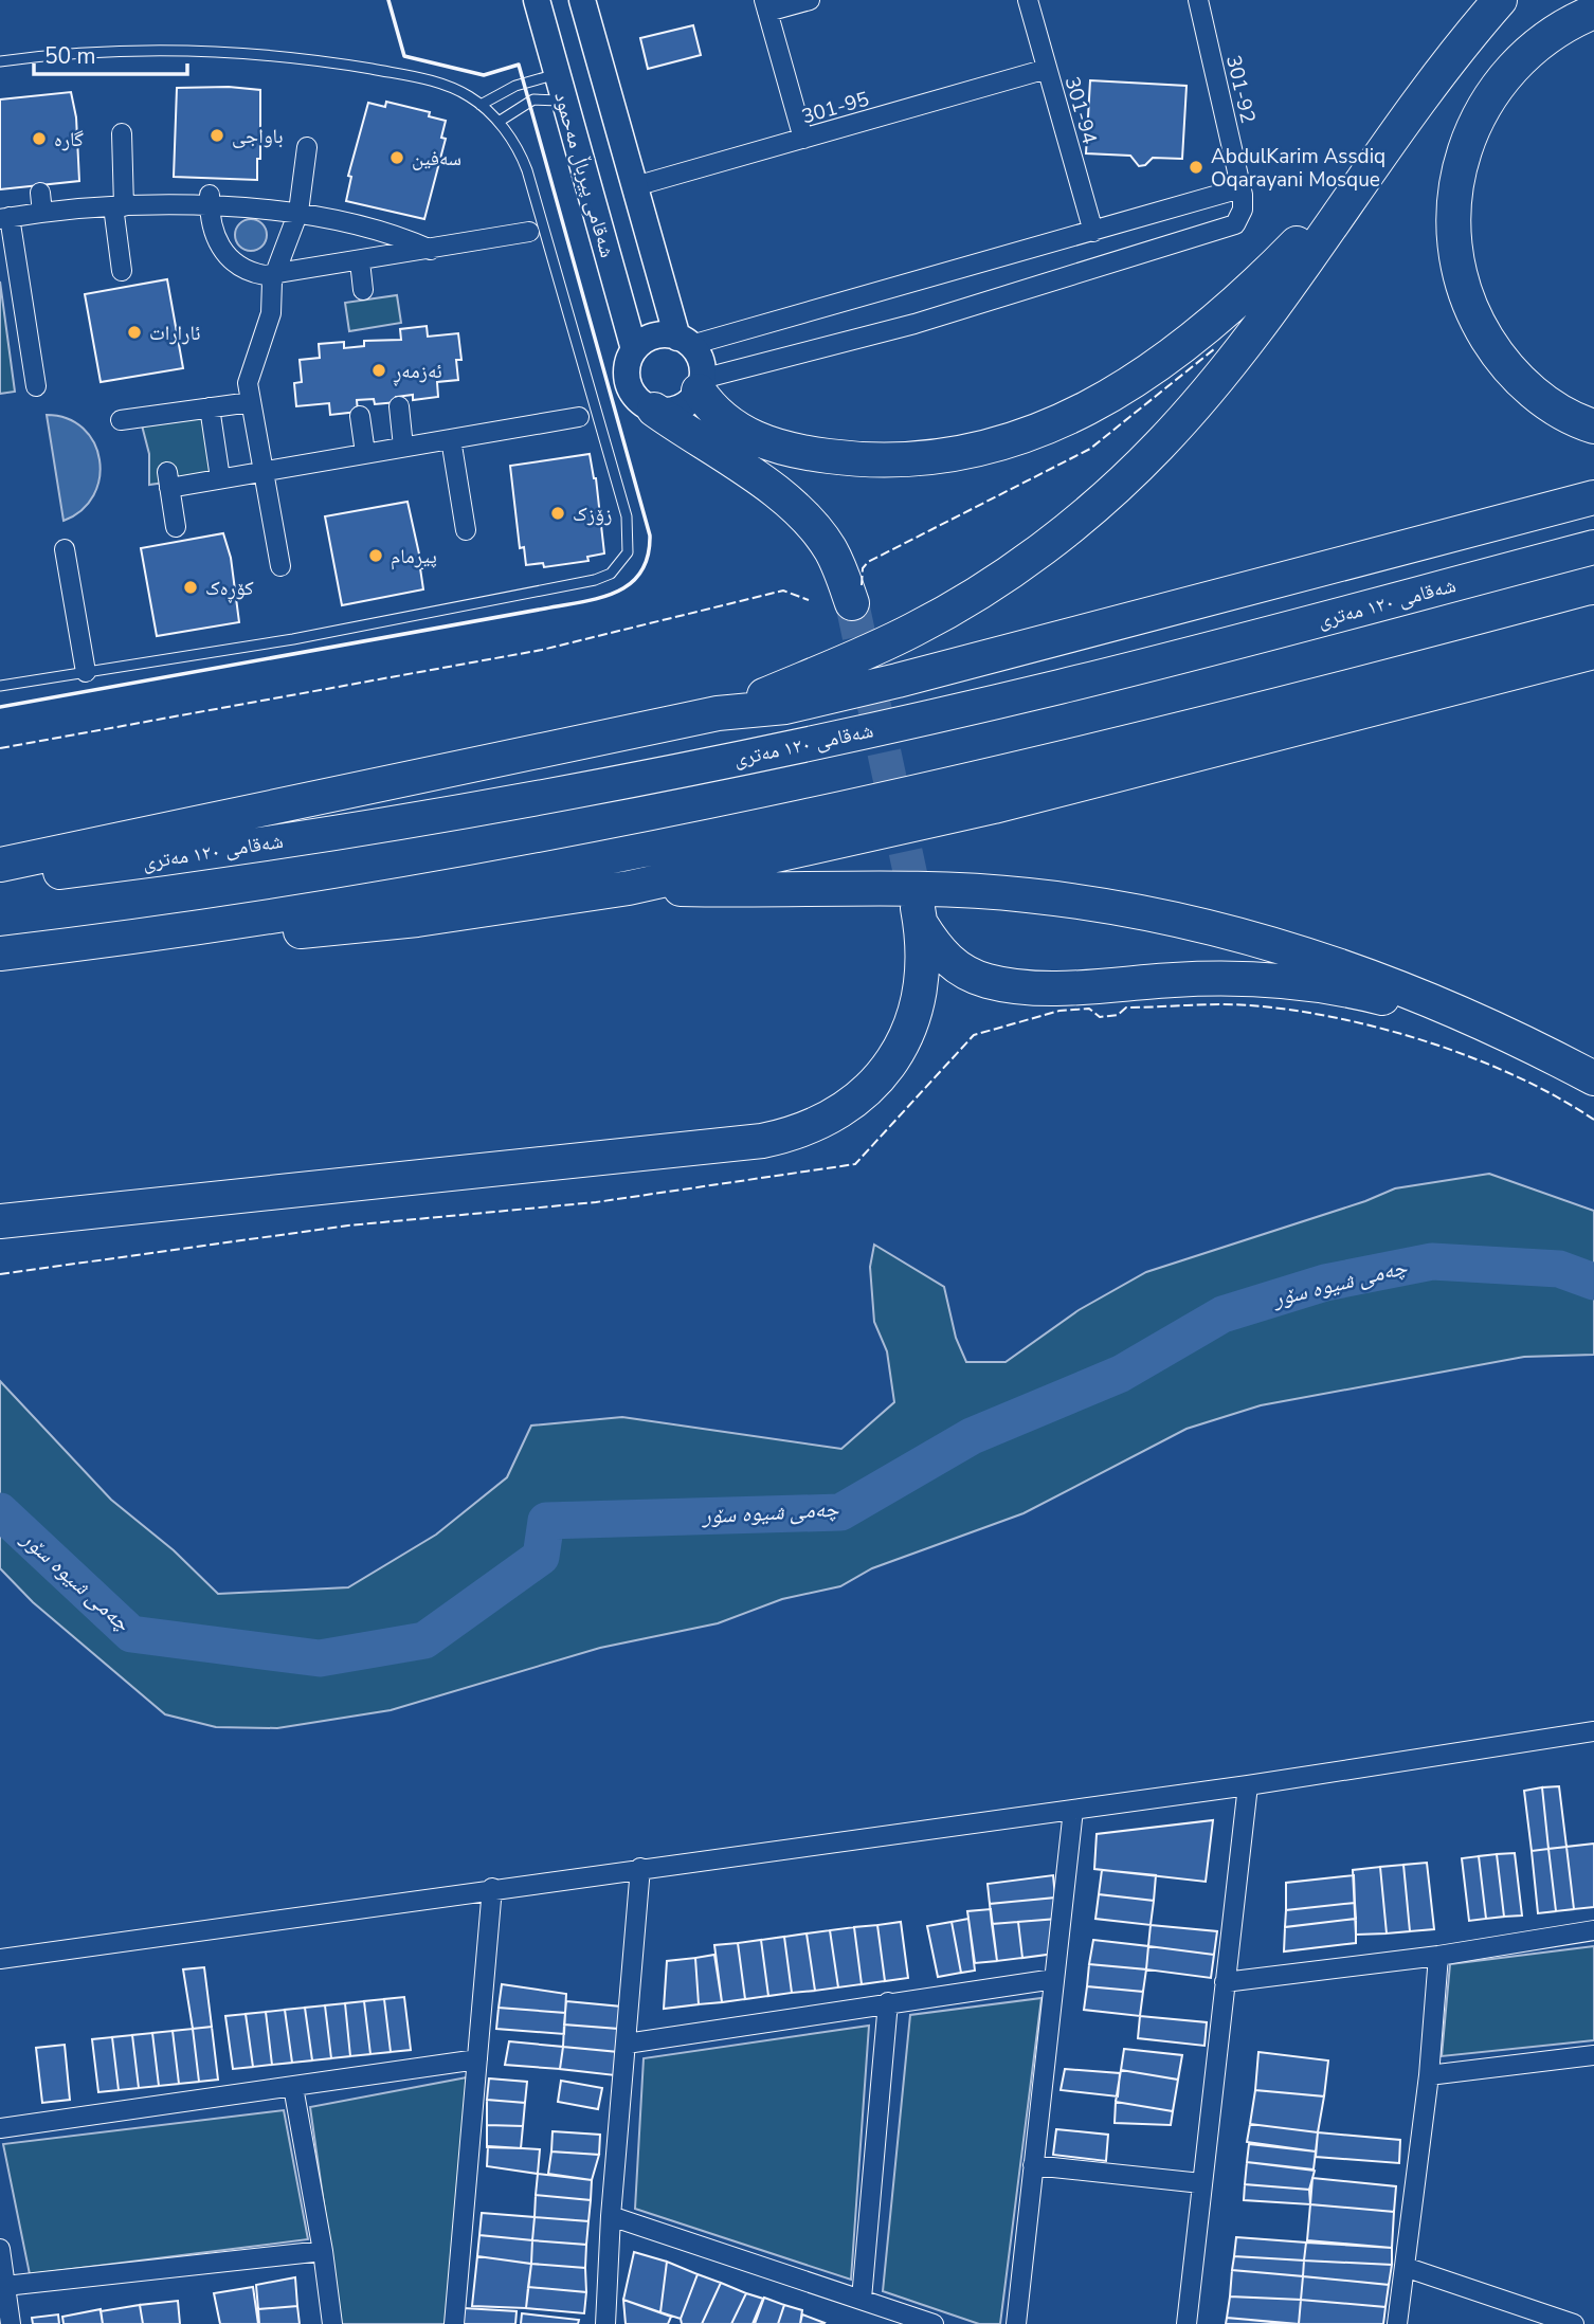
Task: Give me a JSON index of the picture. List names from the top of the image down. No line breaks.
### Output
{"streets":{"highway":["شەقامی ١٢٠ مەتری"],"main road":["شەقامی پیرباڵ مەحمود"],"street":["301-92","301-95","301-94"]},"crossings":[["301-95","301-94"]],"water":["چەمی شیوە سۆر"],"places":["باواجی","گارە","سەفین","AbdulKarim Assdiq Oqarayani Mosque","ئارارات","ئەزمەڕ","زۆزک","پیرمام","کۆڕەک"],"scale_bar":"50 m"}
